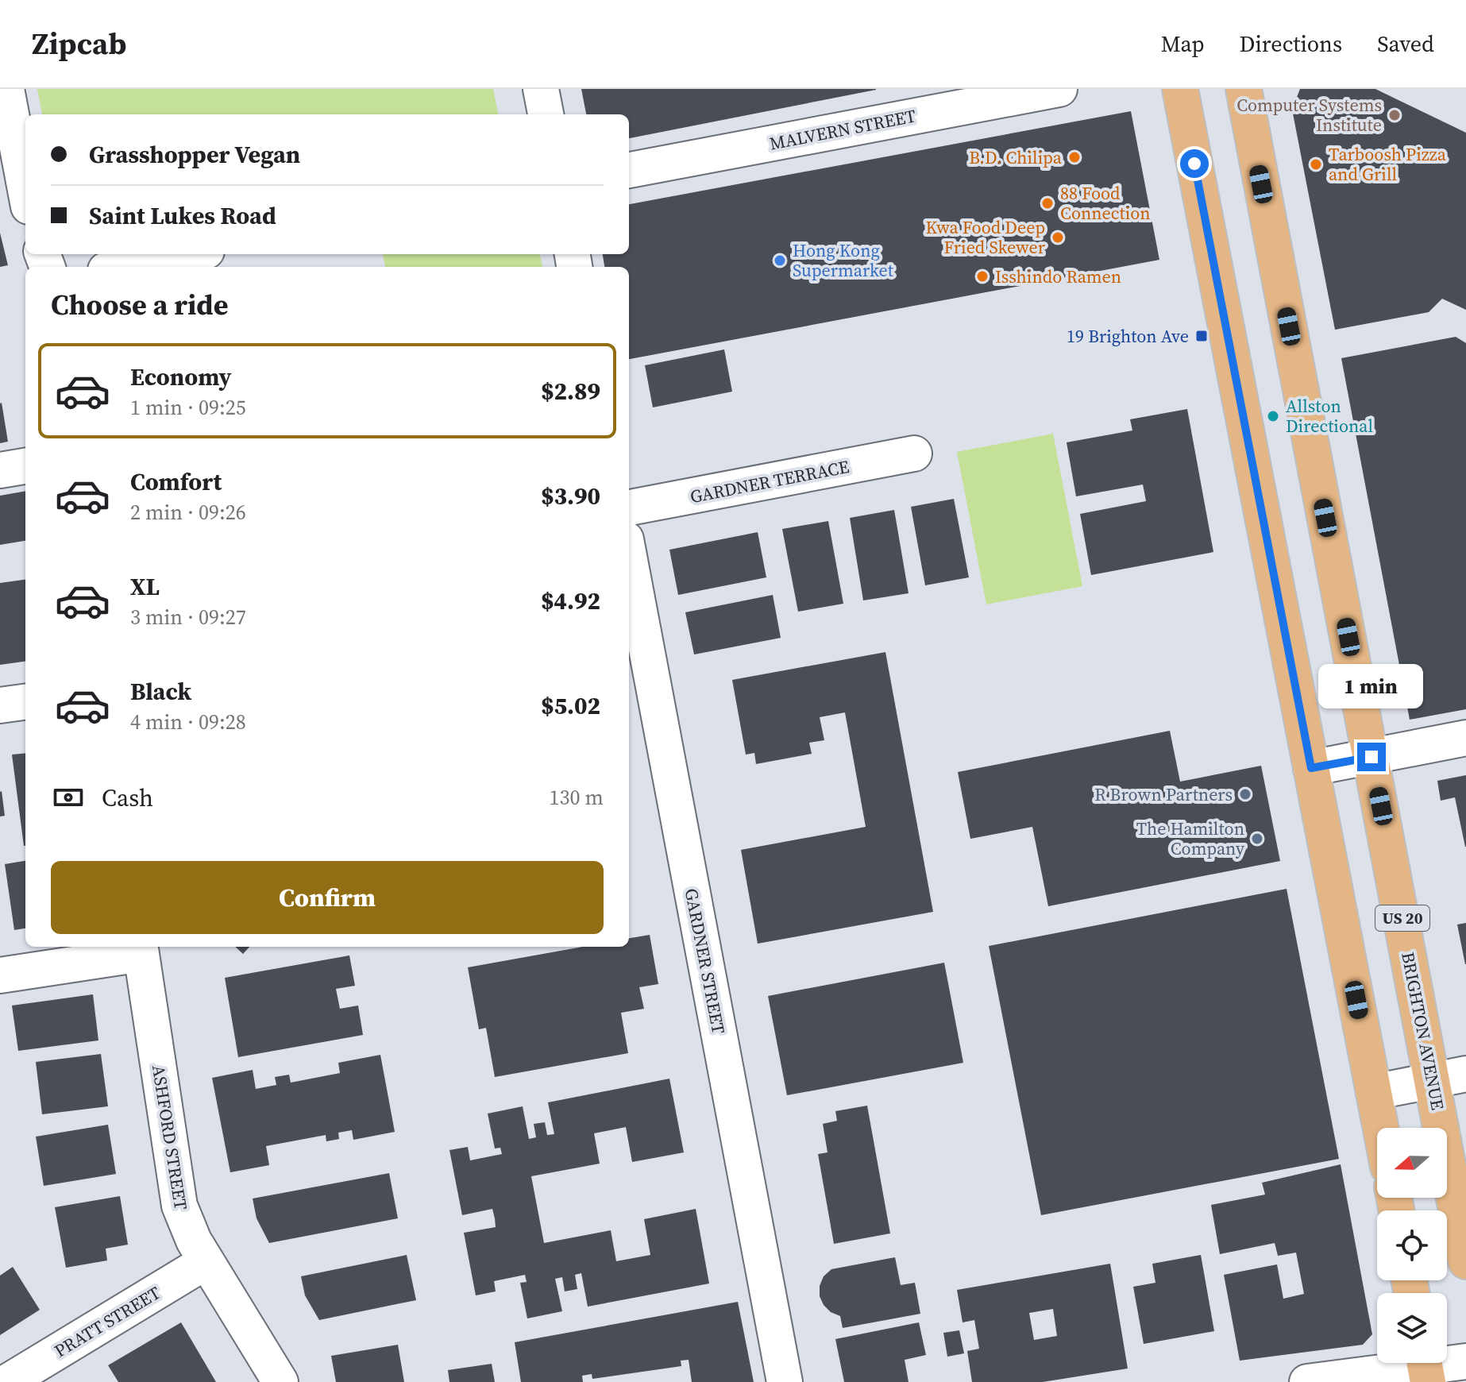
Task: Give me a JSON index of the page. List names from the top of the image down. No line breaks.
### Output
{"streets":{"main road":["US 20","BRIGHTON AVENUE"],"street":["MALVERN STREET","GARDNER TERRACE","GARDNER STREET","ASHFORD STREET","PRATT STREET"]},"crossings":[["ASHFORD STREET","PRATT STREET"]],"places":{"other":["Computer Systems Institute","B.D. Chilipa","Tarboosh Pizza and Grill","88 Food Connection","Kwa Food Deep Fried Skewer","Hong Kong Supermarket","Isshindo Ramen","Allston Directional","R Brown Partners","The Hamilton Company"],"transit":["19 Brighton Ave"]},"north":"left","page":{"header":"Zipcab","nav":["Map","Directions","Saved"],"banner":["Grasshopper Vegan","Saint Lukes Road"],"heading":"Choose a ride","list":[{"name":"Economy","note":"1 min · 09:25","value":"$2.89"},{"name":"Comfort","note":"2 min · 09:26","value":"$3.90"},{"name":"XL","note":"3 min · 09:27","value":"$4.92"},{"name":"Black","note":"4 min · 09:28","value":"$5.02"}],"bubble":"1 min","pay":["Cash","130 m"],"buttons":"Confirm"}}
